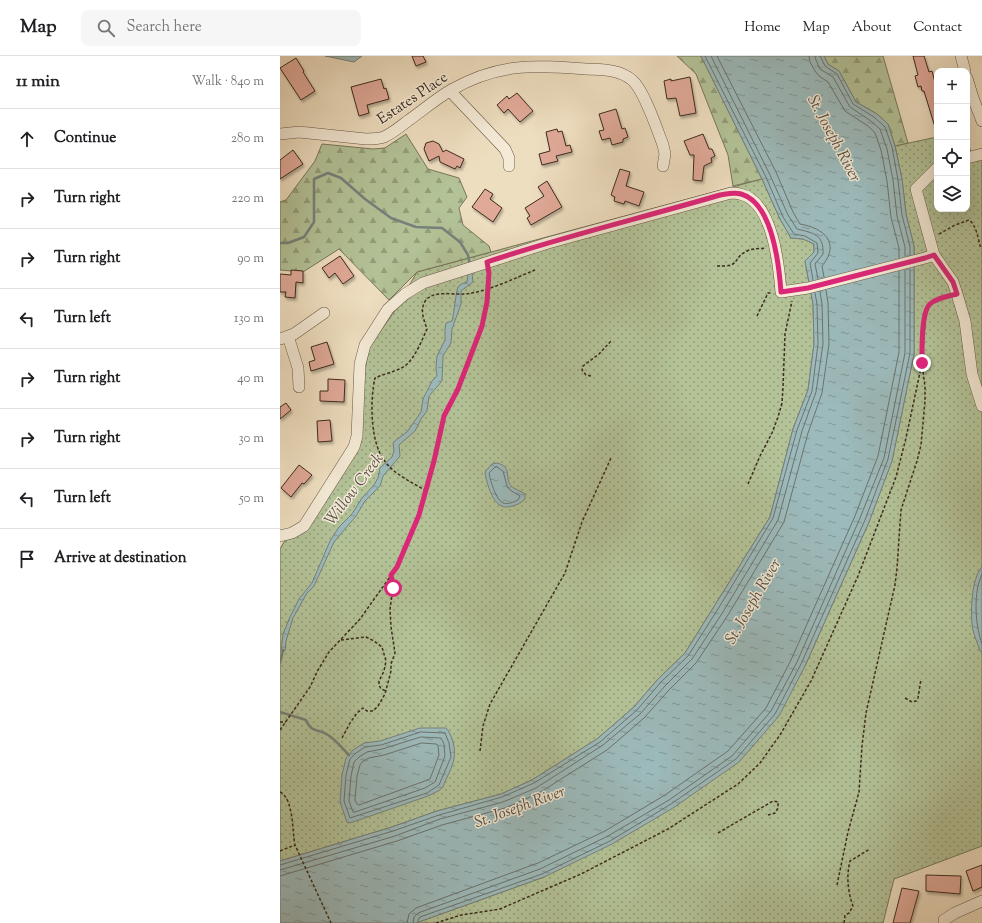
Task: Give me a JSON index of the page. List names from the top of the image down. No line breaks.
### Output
{"streets":{"street":["Estates Place"]},"water":["St. Joseph River","Willow Creek"],"page":{"header":"Map","search":"Search here","nav":["Home","Map","About","Contact"],"heading":["11 min","Walk · 840 m"],"map_buttons":["+","−"],"list":[["Continue","280 m"],["Turn right","220 m"],["Turn right","90 m"],["Turn left","130 m"],["Turn right","40 m"],["Turn right","30 m"],["Turn left","50 m"],"Arrive at destination"]}}
